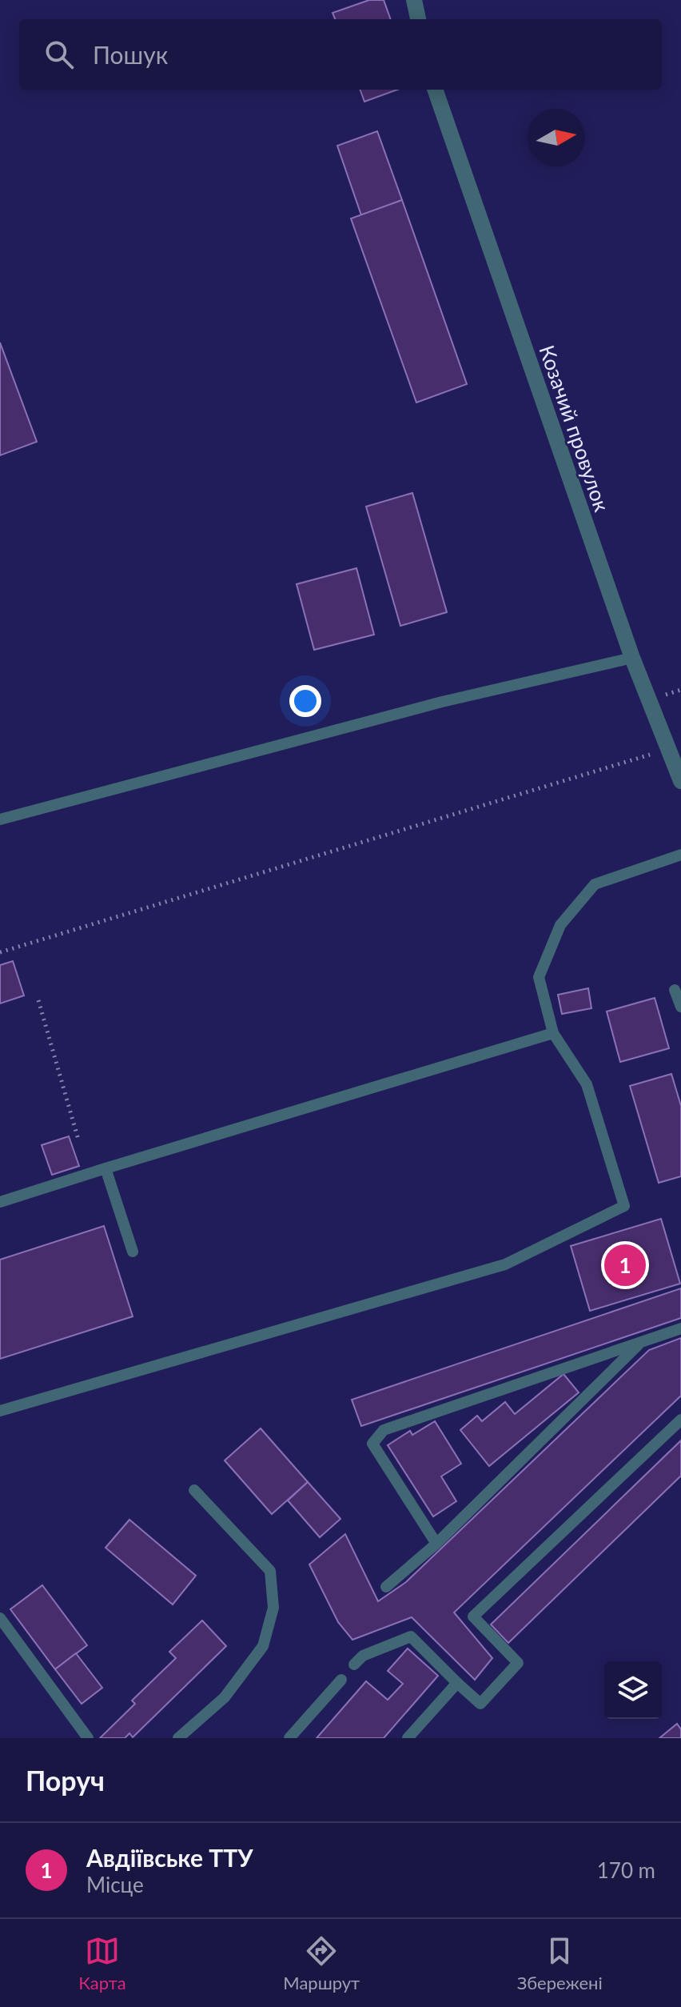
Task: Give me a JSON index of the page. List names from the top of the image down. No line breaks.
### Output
{"streets":{"street":["Козачий провулок"]},"north":"right","page":{"search":"Пошук","pins":"1","heading":"Поруч","list":[{"mark":"1","name":"Авдіївське ТТУ","note":"Місце","value":"170 m"}],"nav":["Карта","Маршрут","Збережені"]}}
